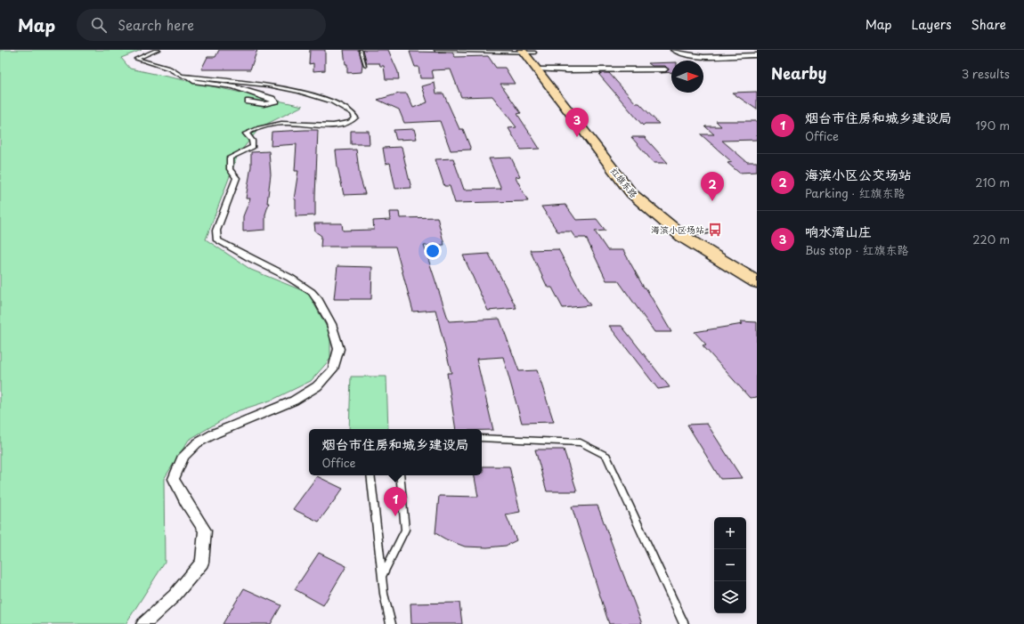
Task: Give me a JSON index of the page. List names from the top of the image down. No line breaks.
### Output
{"streets":{"main road":["红旗东路"]},"places":{"bus stop":["海滨小区场站"]},"north":"right","page":{"header":"Map","search":"Search here","nav":["Map","Layers","Share"],"heading":["Nearby","3 results"],"list":[{"mark":"1","name":"烟台市住房和城乡建设局","note":"Office","value":"190 m"},{"mark":"2","name":"海滨小区公交场站","note":"Parking · 红旗东路","value":"210 m"},{"mark":"3","name":"响水湾山庄","note":"Bus stop · 红旗东路","value":"220 m"}],"pins":["3","2","1"],"popup":["烟台市住房和城乡建设局","Office"],"map_buttons":["+","−"]}}
